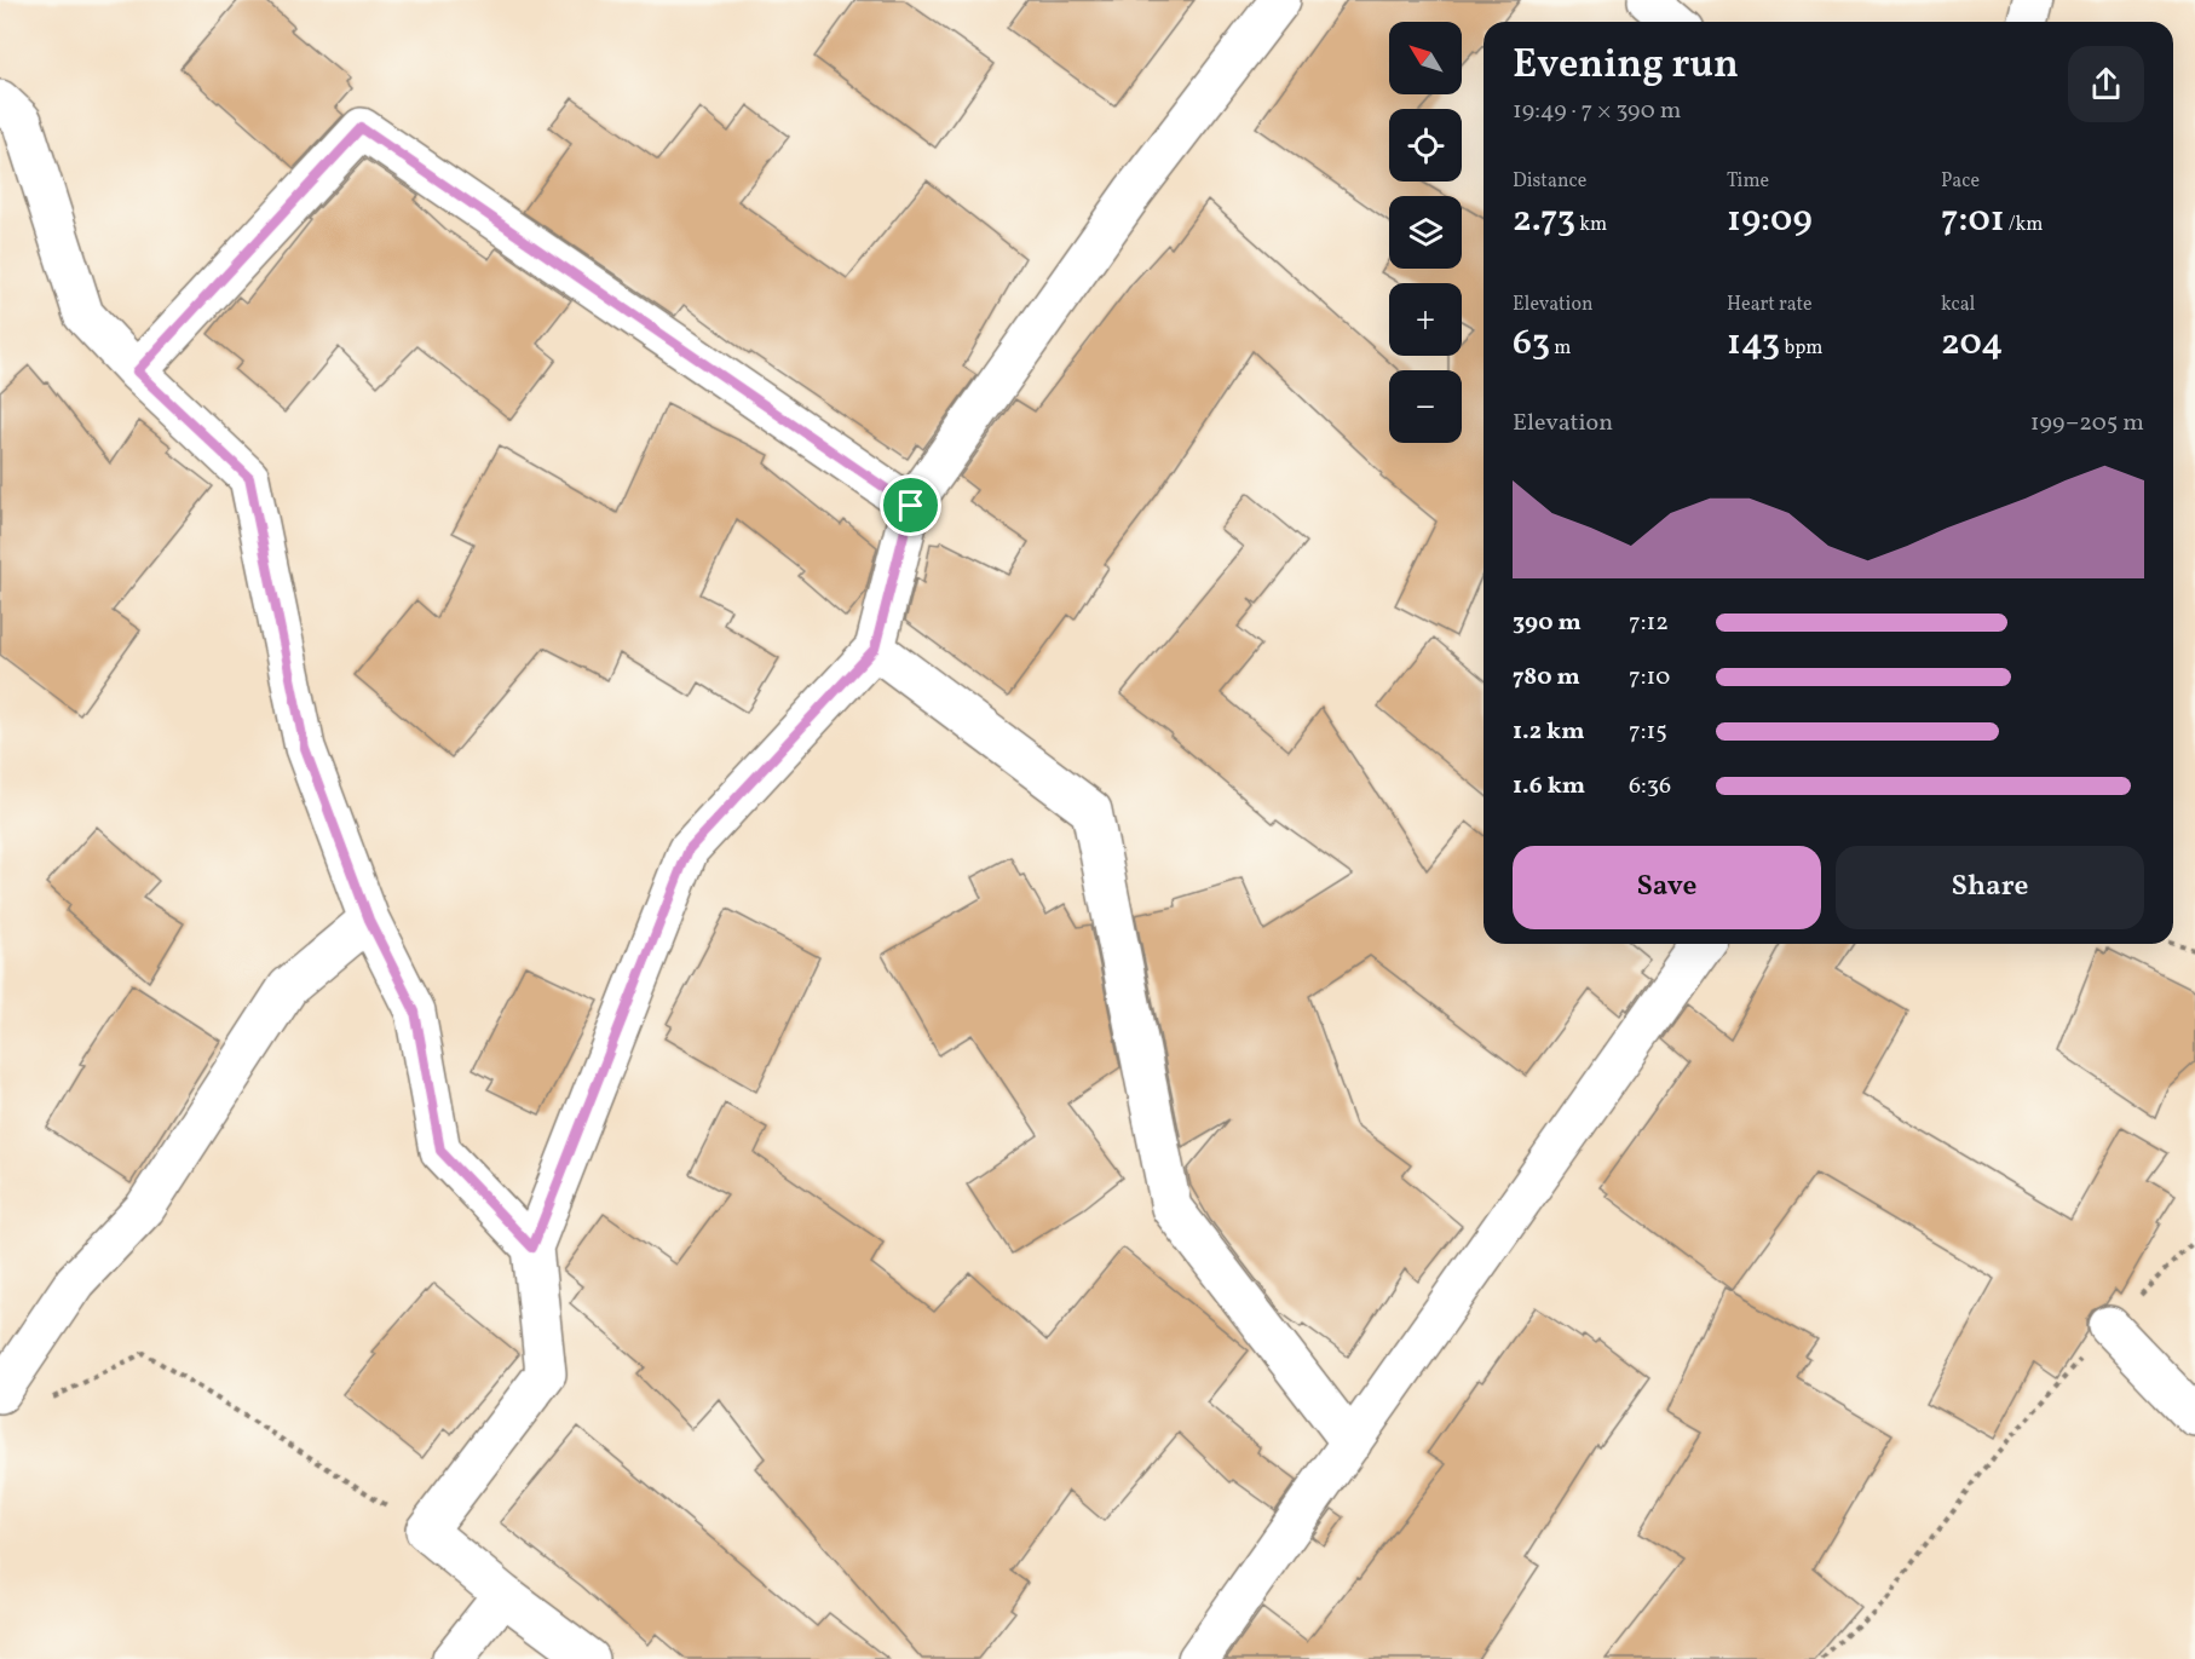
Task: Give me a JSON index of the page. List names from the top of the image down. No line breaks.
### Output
{"north":"top left","page":{"map_buttons":["+","−"],"heading":["Evening run","19:49 · 7 × 390 m"],"stats":[["Distance","2.73 km"],["Time","19:09"],["Pace","7:01 /km"],["Elevation","63 m"],["Heart rate","143 bpm"],["kcal","204"]],"chart":["Elevation","199–205 m"],"list":[{"name":"390 m","note":"7:12"},{"name":"780 m","note":"7:10"},{"name":"1.2 km","note":"7:15"},{"name":"1.6 km","note":"6:36"}],"buttons":["Save","Share"]}}
